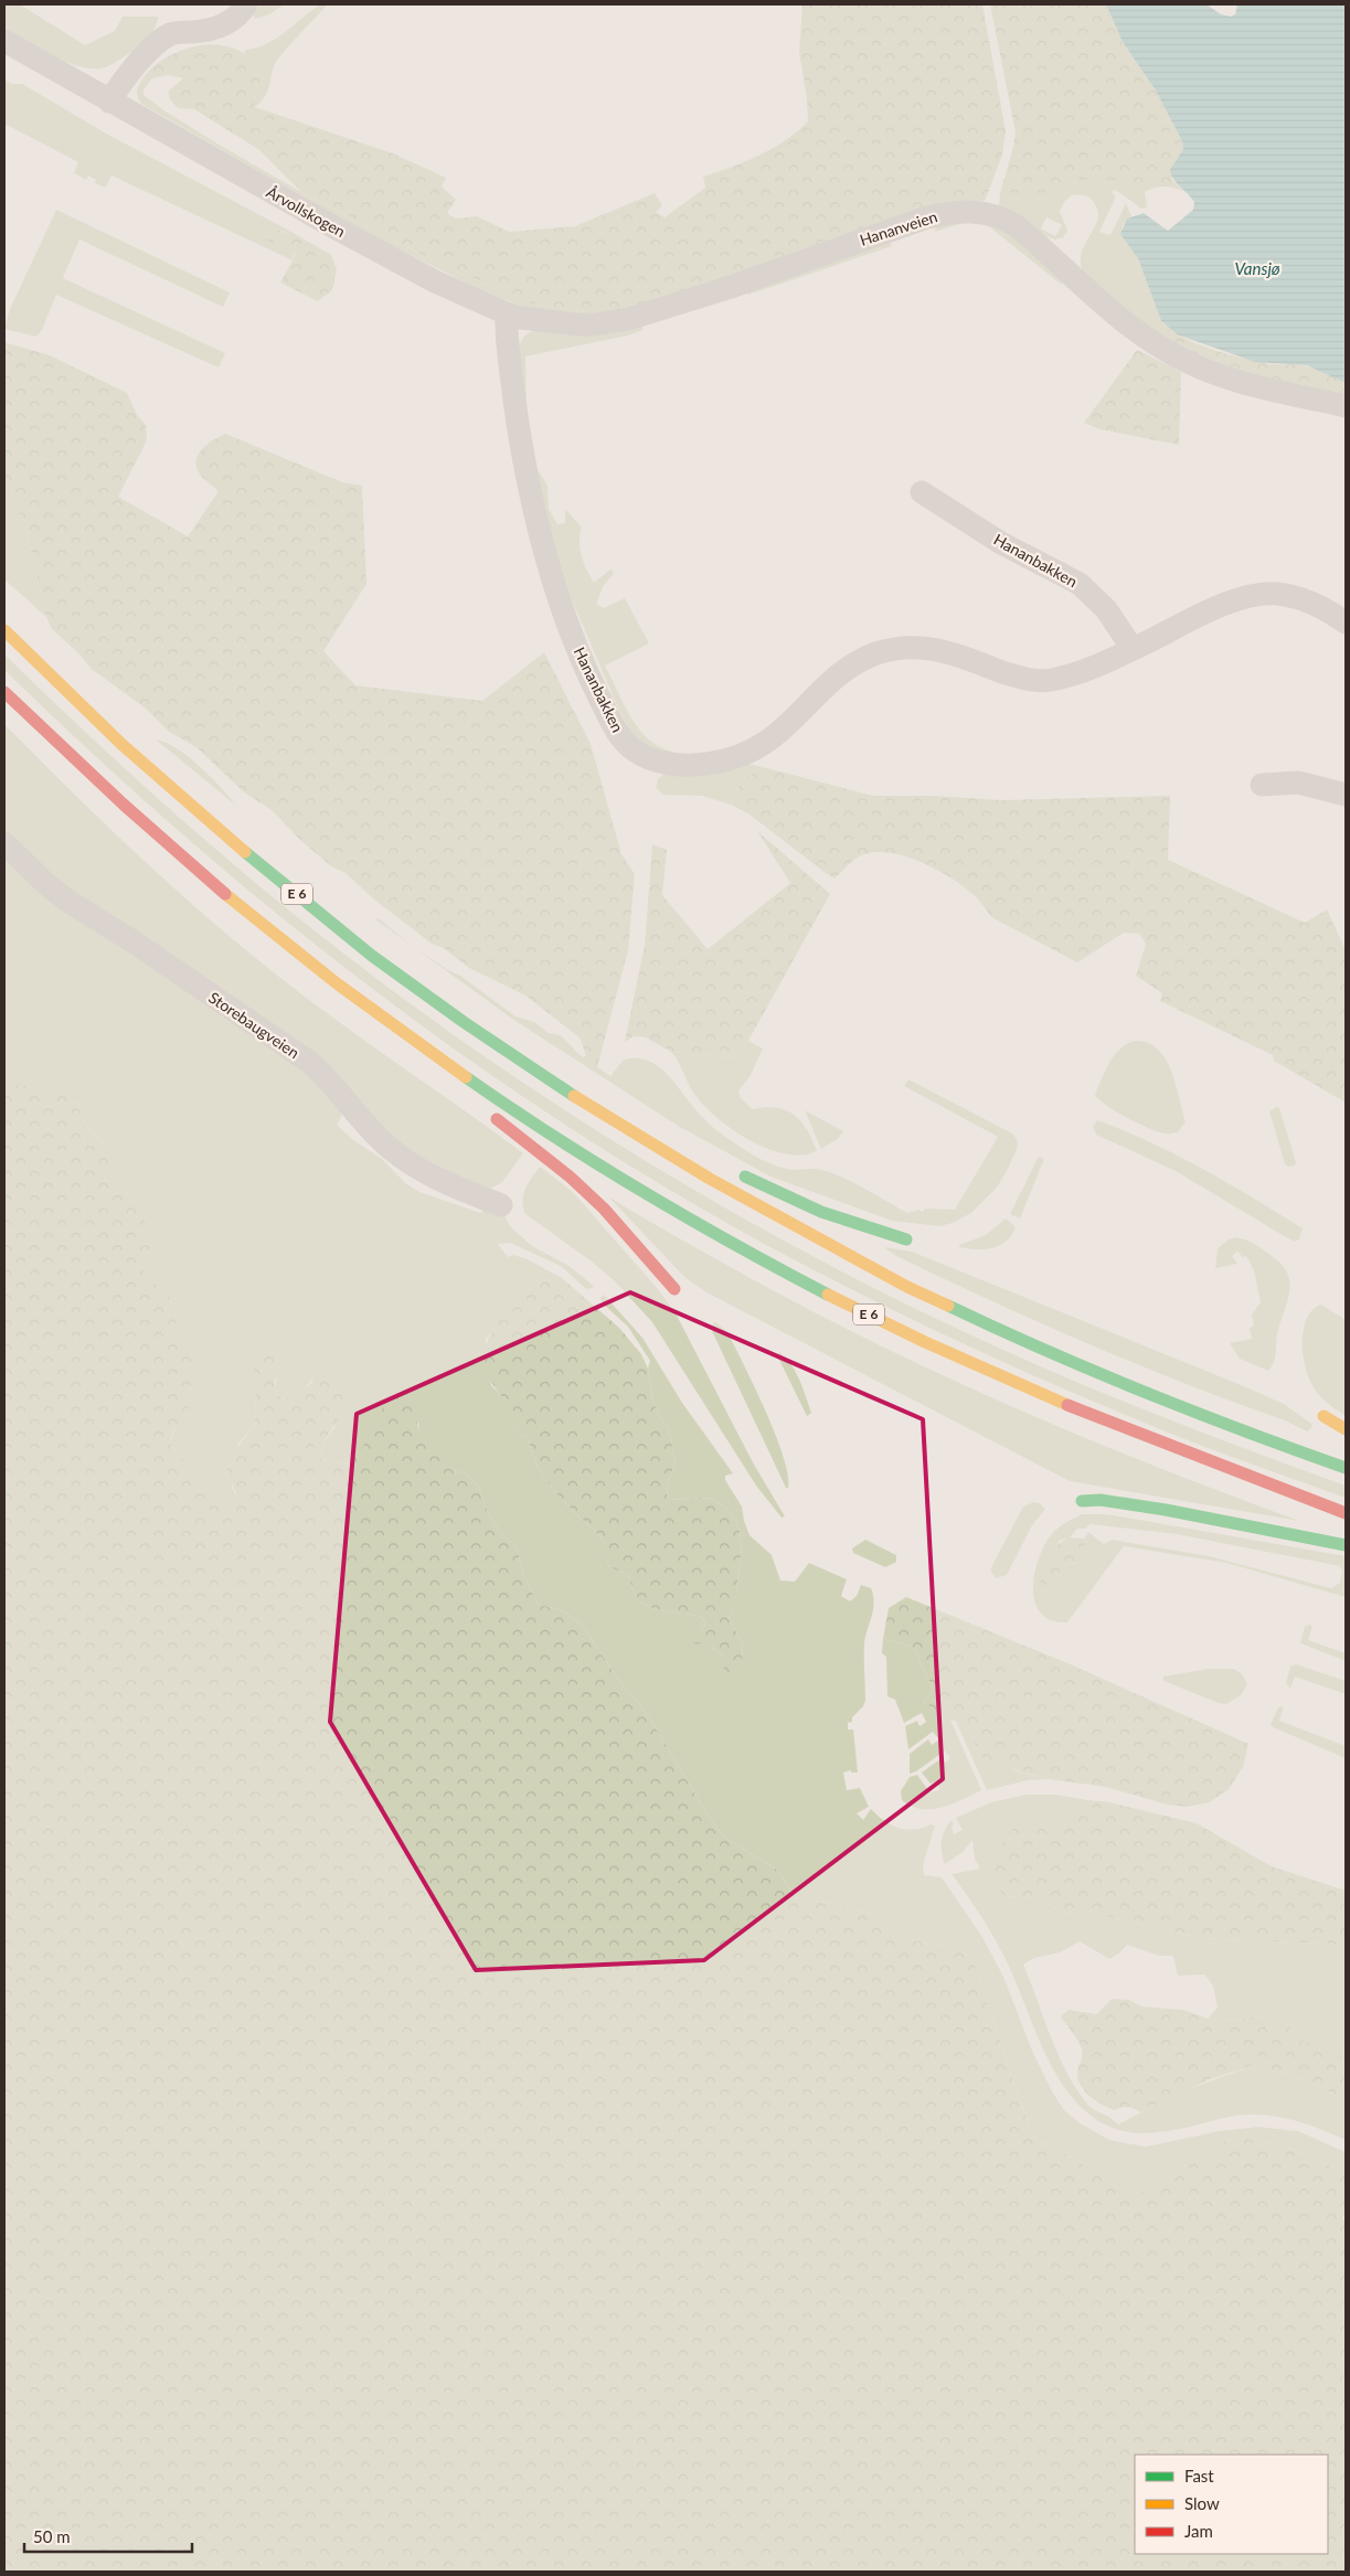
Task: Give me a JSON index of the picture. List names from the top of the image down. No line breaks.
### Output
{"streets":{"highway":["E 6"],"street":["Årvollskogen","Hananveien","Hananbakken","Storebaugveien"]},"crossings":[["Årvollskogen","Hananveien"],["Årvollskogen","Hananbakken"],["Hananveien","Hananbakken"]],"water":["Vansjø"],"legend":["Fast","Slow","Jam"],"scale_bar":"50 m"}
